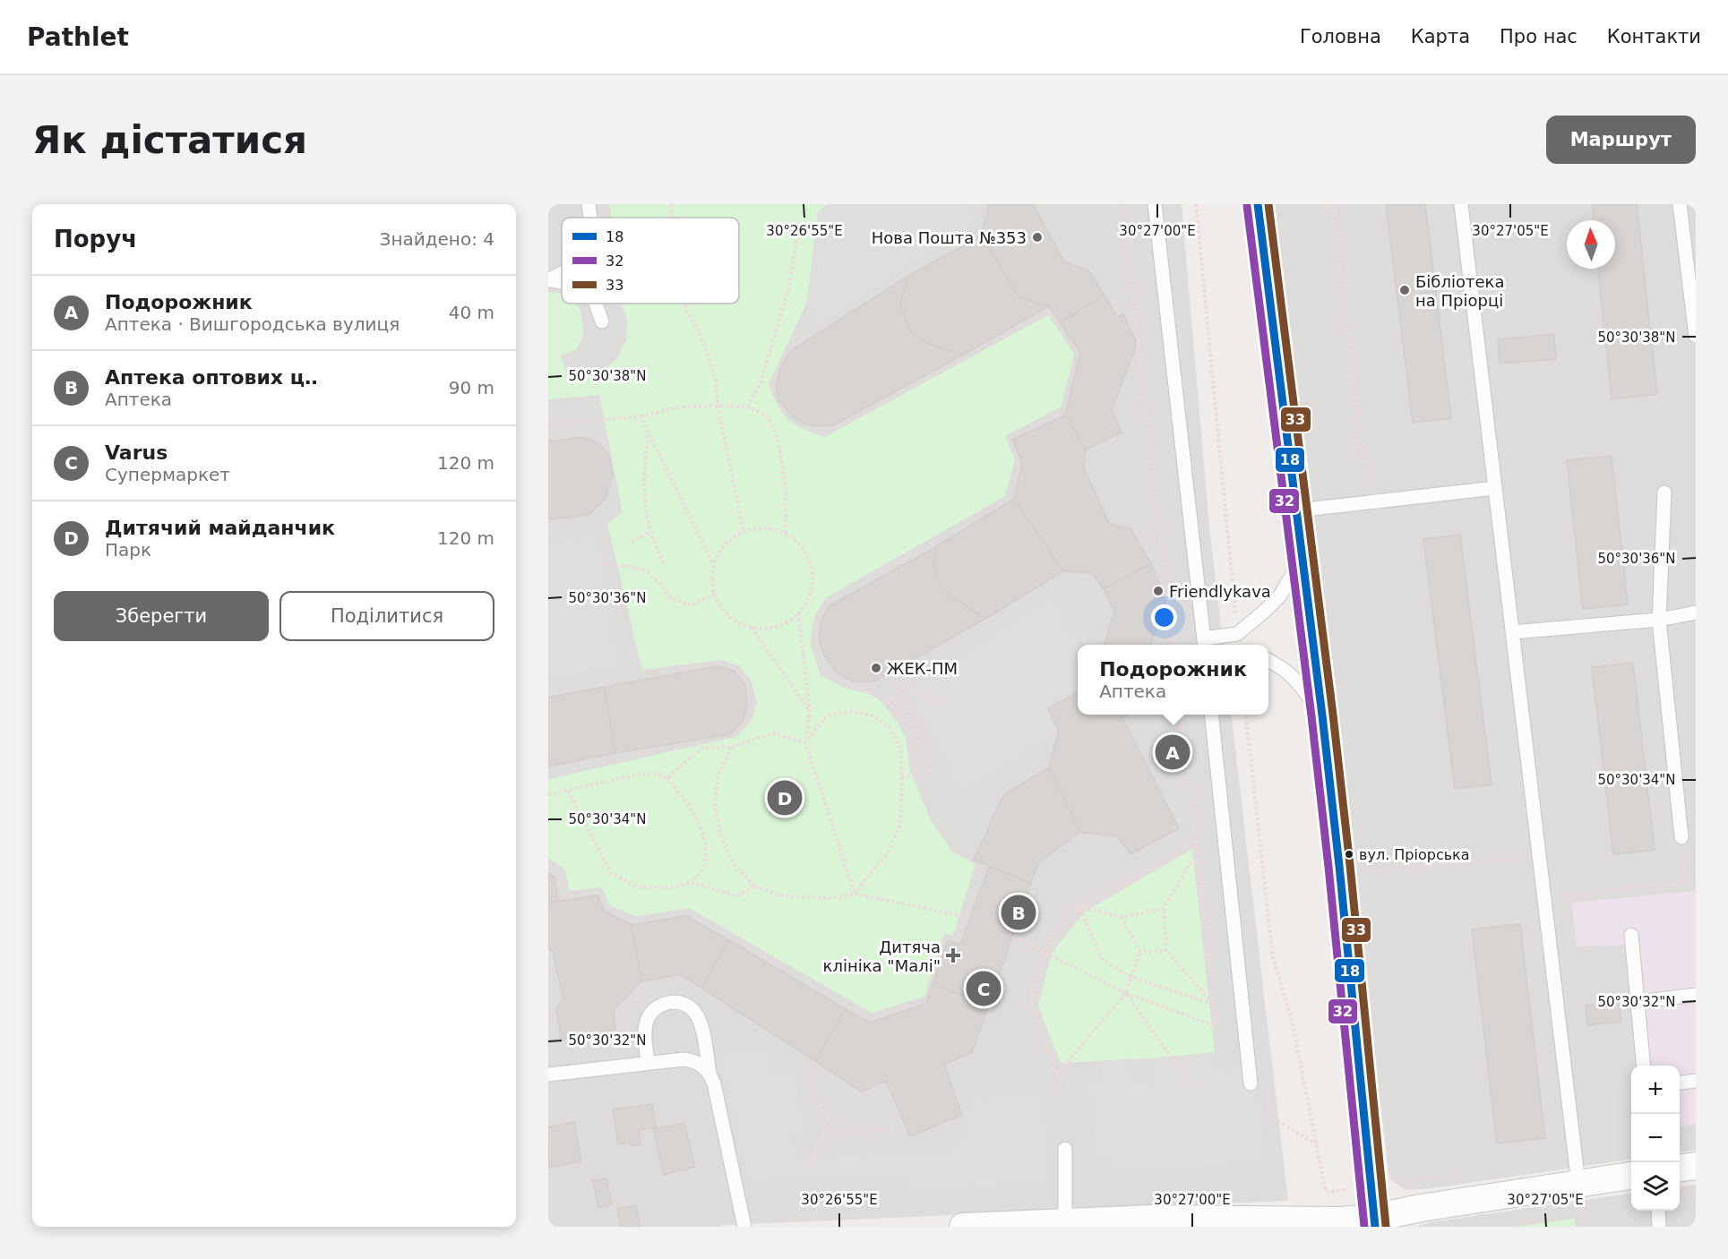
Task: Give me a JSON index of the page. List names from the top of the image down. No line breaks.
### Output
{"places":{"other":["Нова Пошта №353","Бібліотека на Пріорці","Friendlykava","ЖЕК-ПМ","вул. Пріорська"],"health":["Дитяча клініка \"Малі\""]},"lines":["transit line 18","transit line 33","transit line 32"],"legend":["18","32","33"],"north":"top","page":{"header":"Pathlet","nav":["Головна","Карта","Про нас","Контакти"],"buttons":["Маршрут",["Зберегти","Поділитися"]],"title":"Як дістатися","heading":["Поруч","Знайдено: 4"],"list":[{"mark":"A","name":"Подорожник","note":"Аптека · Вишгородська вулиця","value":"40 m"},{"mark":"B","name":"Аптека оптових ц‥","note":"Аптека","value":"90 m"},{"mark":"C","name":"Varus","note":"Супермаркет","value":"120 m"},{"mark":"D","name":"Дитячий майданчик","note":"Парк","value":"120 m"}],"popup":["Подорожник","Аптека"],"pins":["A","D","B","C"],"map_buttons":["+","−"]},"coordinates":["30°26'55\"E","30°27'00\"E","30°27'05\"E","50°30'38\"N","50°30'36\"N","50°30'34\"N","50°30'32\"N"]}
